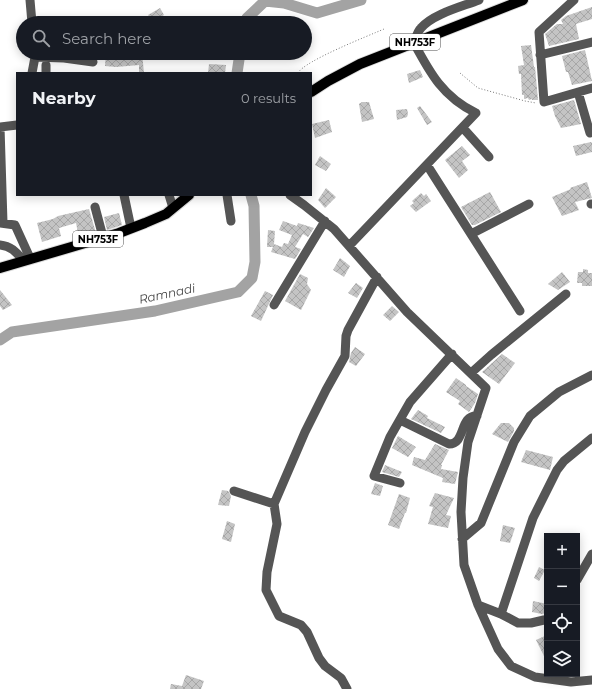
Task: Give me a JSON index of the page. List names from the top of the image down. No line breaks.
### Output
{"streets":{"main road":["NH753F"]},"water":["Ramnadi"],"page":{"search":"Search here","heading":["Nearby","0 results"],"map_buttons":["+","−"]}}
